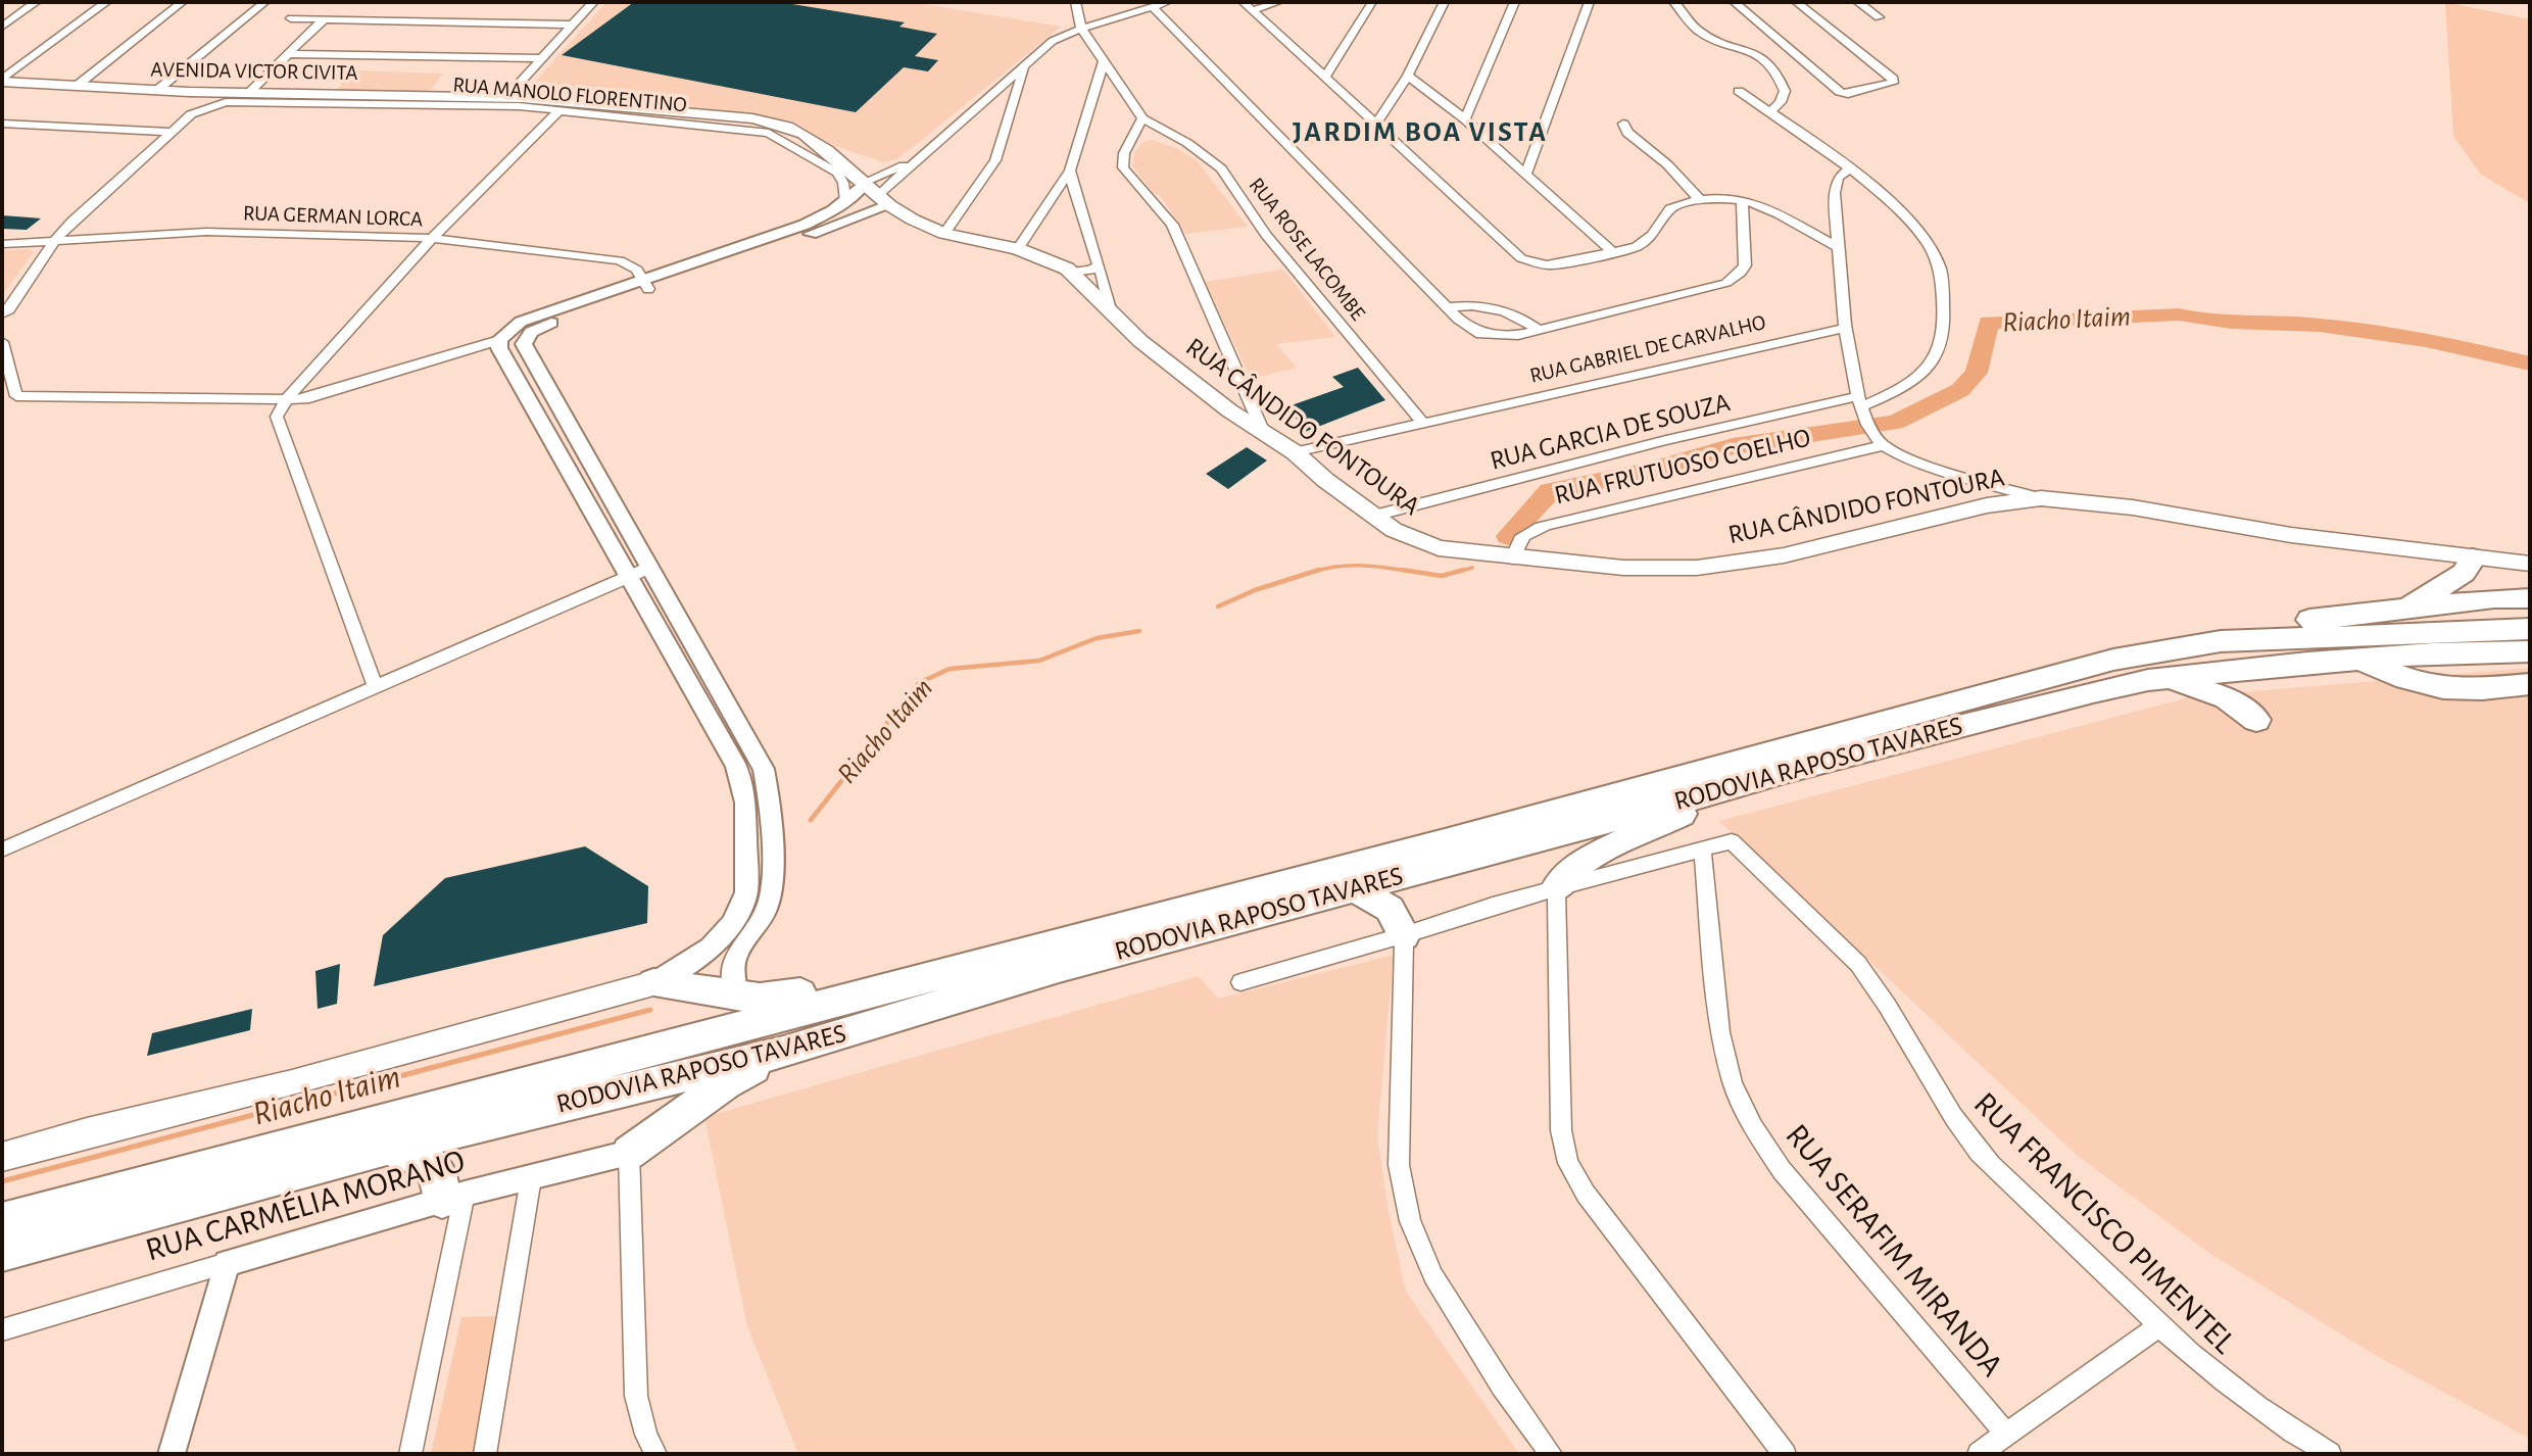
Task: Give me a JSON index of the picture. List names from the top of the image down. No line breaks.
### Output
{"streets":{"highway":["RODOVIA RAPOSO TAVARES"],"main road":["AVENIDA VICTOR CIVITA","RUA CÂNDIDO FONTOURA"],"street":["RUA MANOLO FLORENTINO","RUA GERMAN LORCA","RUA ROSE LACOMBE","RUA GABRIEL DE CARVALHO","RUA GARCIA DE SOUZA","RUA FRUTUOSO COELHO","RUA CARMÉLIA MORANO","RUA FRANCISCO PIMENTEL","RUA SERAFIM MIRANDA"]},"crossings":[["AVENIDA VICTOR CIVITA","RUA CÂNDIDO FONTOURA"],["RUA MANOLO FLORENTINO","RUA GERMAN LORCA"],["RUA ROSE LACOMBE","RUA GABRIEL DE CARVALHO"],["RUA GABRIEL DE CARVALHO","RUA CÂNDIDO FONTOURA"],["RUA CÂNDIDO FONTOURA","RUA GARCIA DE SOUZA"],["RUA CÂNDIDO FONTOURA","RUA FRUTUOSO COELHO"],["RUA FRANCISCO PIMENTEL","RUA SERAFIM MIRANDA"]],"districts":["JARDIM BOA VISTA"],"water":["Riacho Itaim"]}
